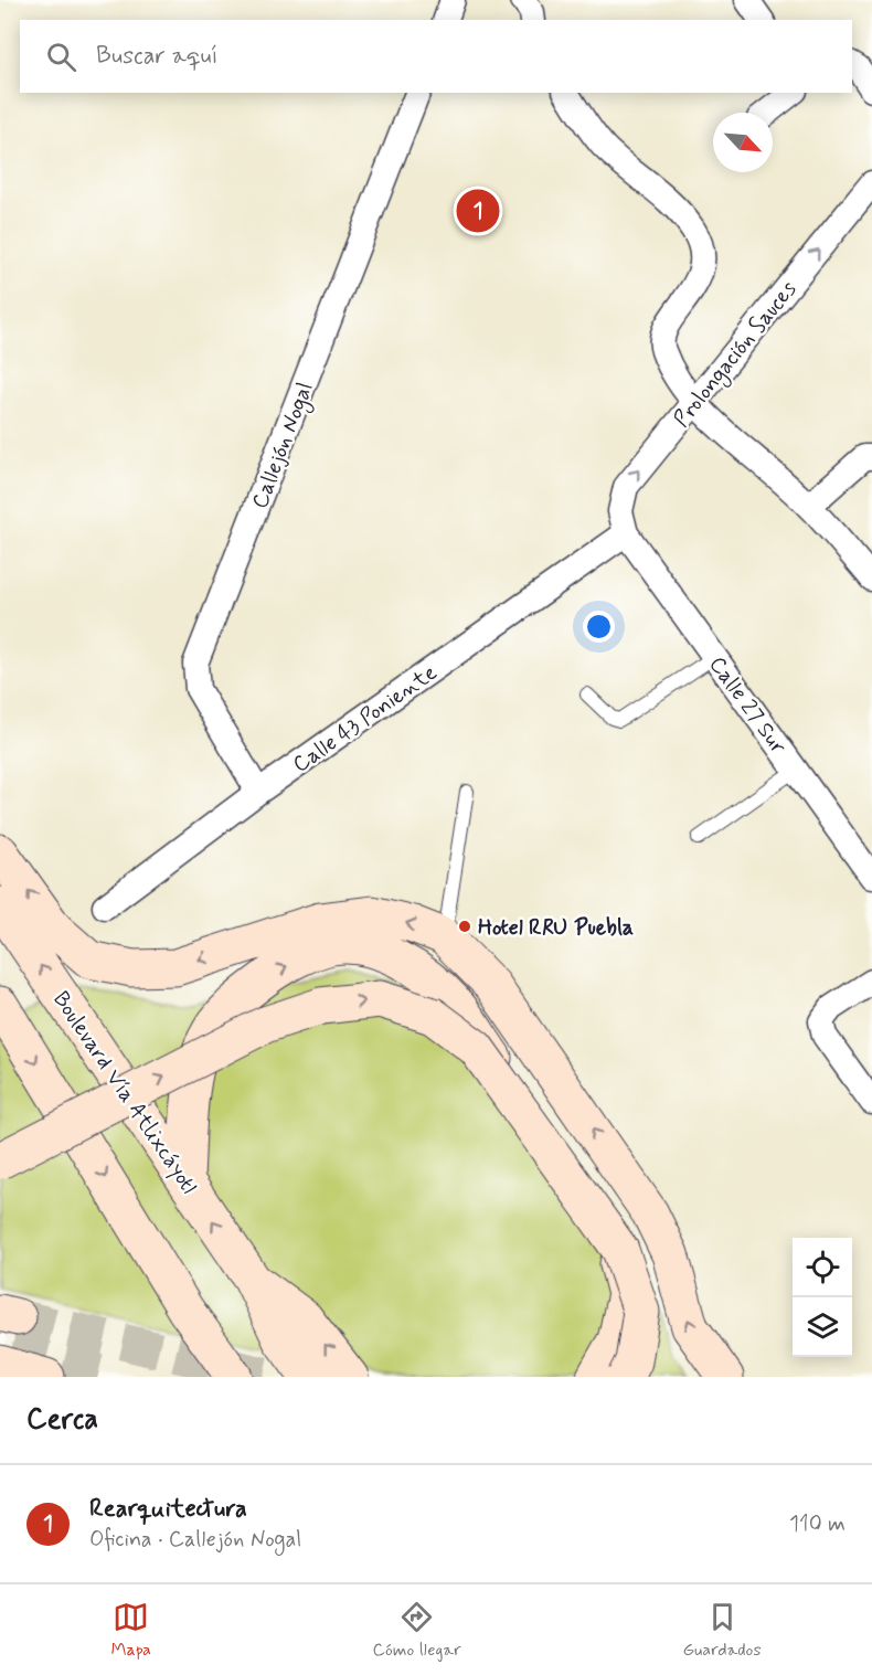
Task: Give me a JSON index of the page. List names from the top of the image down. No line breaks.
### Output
{"streets":{"main road":["Boulevard Vía Atlixcáyotl"],"street":["Prolongación Sauces","Callejón Nogal","Calle 27 Sur","Calle 43 Poniente"]},"crossings":[["Prolongación Sauces","Calle 27 Sur"],["Prolongación Sauces","Calle 43 Poniente"],["Callejón Nogal","Calle 43 Poniente"],["Calle 27 Sur","Calle 43 Poniente"]],"one_way":["Prolongación Sauces"],"places":["Hotel RRU Puebla"],"north":"bottom right","page":{"search":"Buscar aquí","pins":"1","heading":"Cerca","list":[{"mark":"1","name":"Rearquitectura","note":"Oficina · Callejón Nogal","value":"110 m"}],"nav":["Mapa","Cómo llegar","Guardados"]}}
